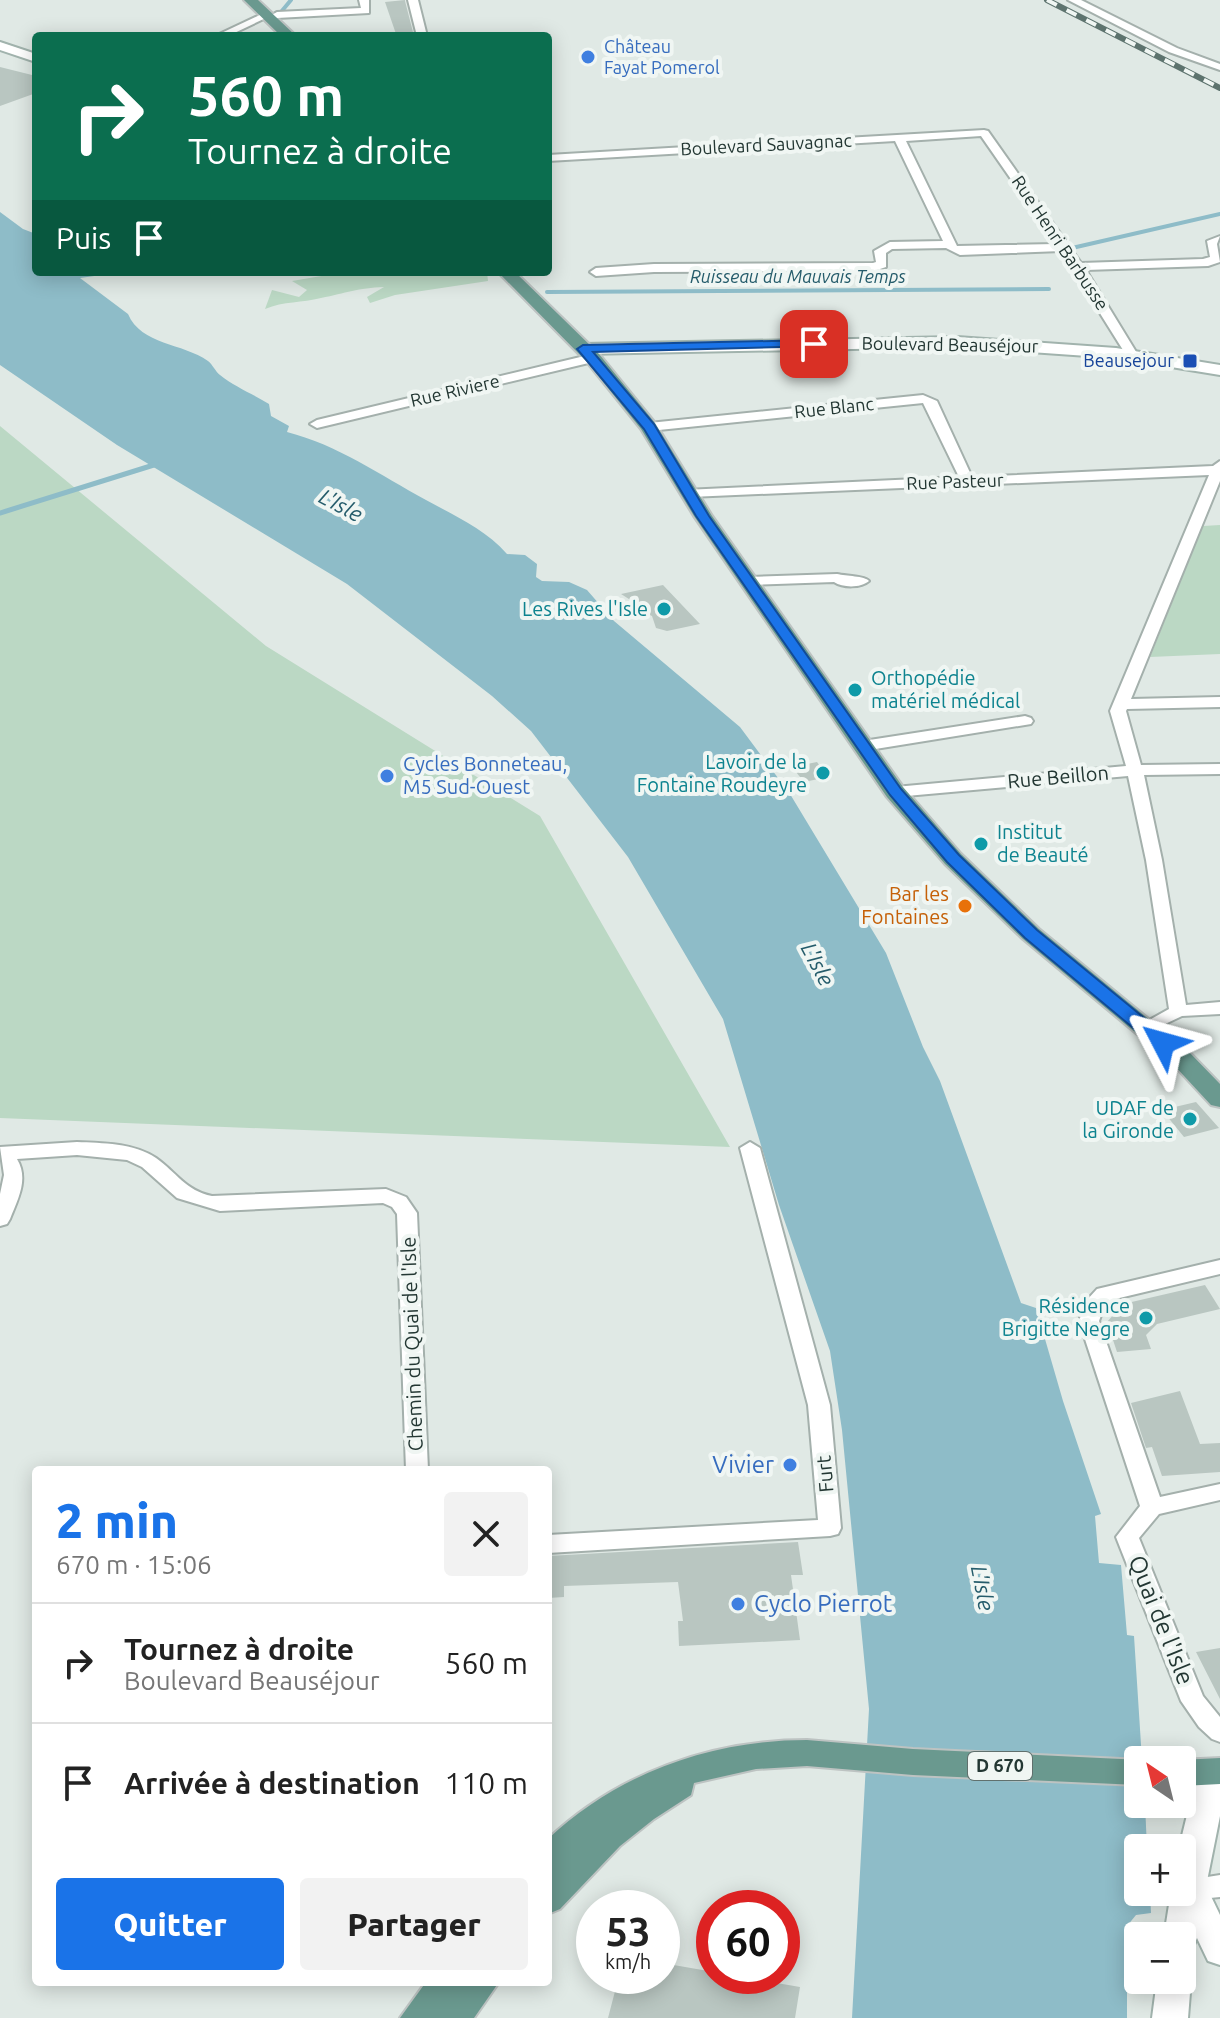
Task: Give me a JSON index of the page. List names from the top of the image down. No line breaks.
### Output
{"streets":{"main road":["D 670"],"street":["Boulevard Sauvagnac","Rue Henri Barbusse","Boulevard Beauséjour","Rue Riviere","Rue Blanc","Rue Pasteur","Rue Beillon","Chemin du Quai de l'Isle","Furt","Quai de l'Isle"]},"crossings":[["Boulevard Sauvagnac","Rue Henri Barbusse"],["Rue Henri Barbusse","Boulevard Beauséjour"],["Boulevard Beauséjour","Rue Riviere"],["Rue Blanc","Rue Pasteur"]],"water":["Ruisseau du Mauvais Temps","L'Isle"],"places":{"other":["Château Fayat Pomerol","Les Rives l'Isle","Orthopédie matériel médical","Lavoir de la Fontaine Roudeyre","Cycles Bonneteau, M5 Sud-Ouest","Institut de Beauté","Bar les Fontaines","UDAF de la Gironde","Résidence Brigitte Negre","Vivier","Cyclo Pierrot"],"transit":["Beausejour"]},"north":"top left","page":{"turn":["560 m","Tournez à droite"],"then":"Puis","heading":["2 min","670 m · 15:06"],"list":[{"name":"Tournez à droite","note":"Boulevard Beauséjour","value":"560 m"},{"name":"Arrivée à destination","value":"110 m"}],"map_buttons":["+","−"],"buttons":["Quitter","Partager"],"speed":"53 km/h","limit":"60"}}
